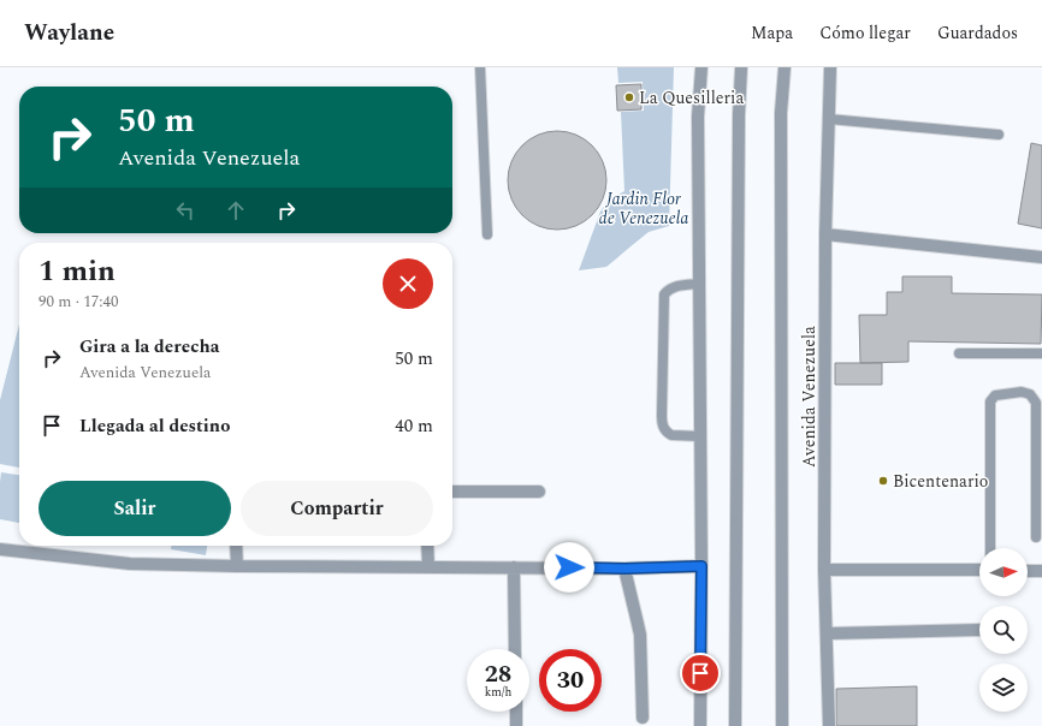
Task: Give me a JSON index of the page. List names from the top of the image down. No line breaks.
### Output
{"streets":{"street":["Avenida Venezuela"]},"parks":["Jardin Flor de Venezuela"],"places":["La Quesilleria","Bicentenario"],"north":"right","page":{"header":"Waylane","nav":["Mapa","Cómo llegar","Guardados"],"turn":["50 m","Avenida Venezuela"],"heading":["1 min","90 m · 17:40"],"list":[{"name":"Gira a la derecha","note":"Avenida Venezuela","value":"50 m"},{"name":"Llegada al destino","value":"40 m"}],"buttons":["Salir","Compartir"],"speed":"28 km/h","limit":"30"}}
